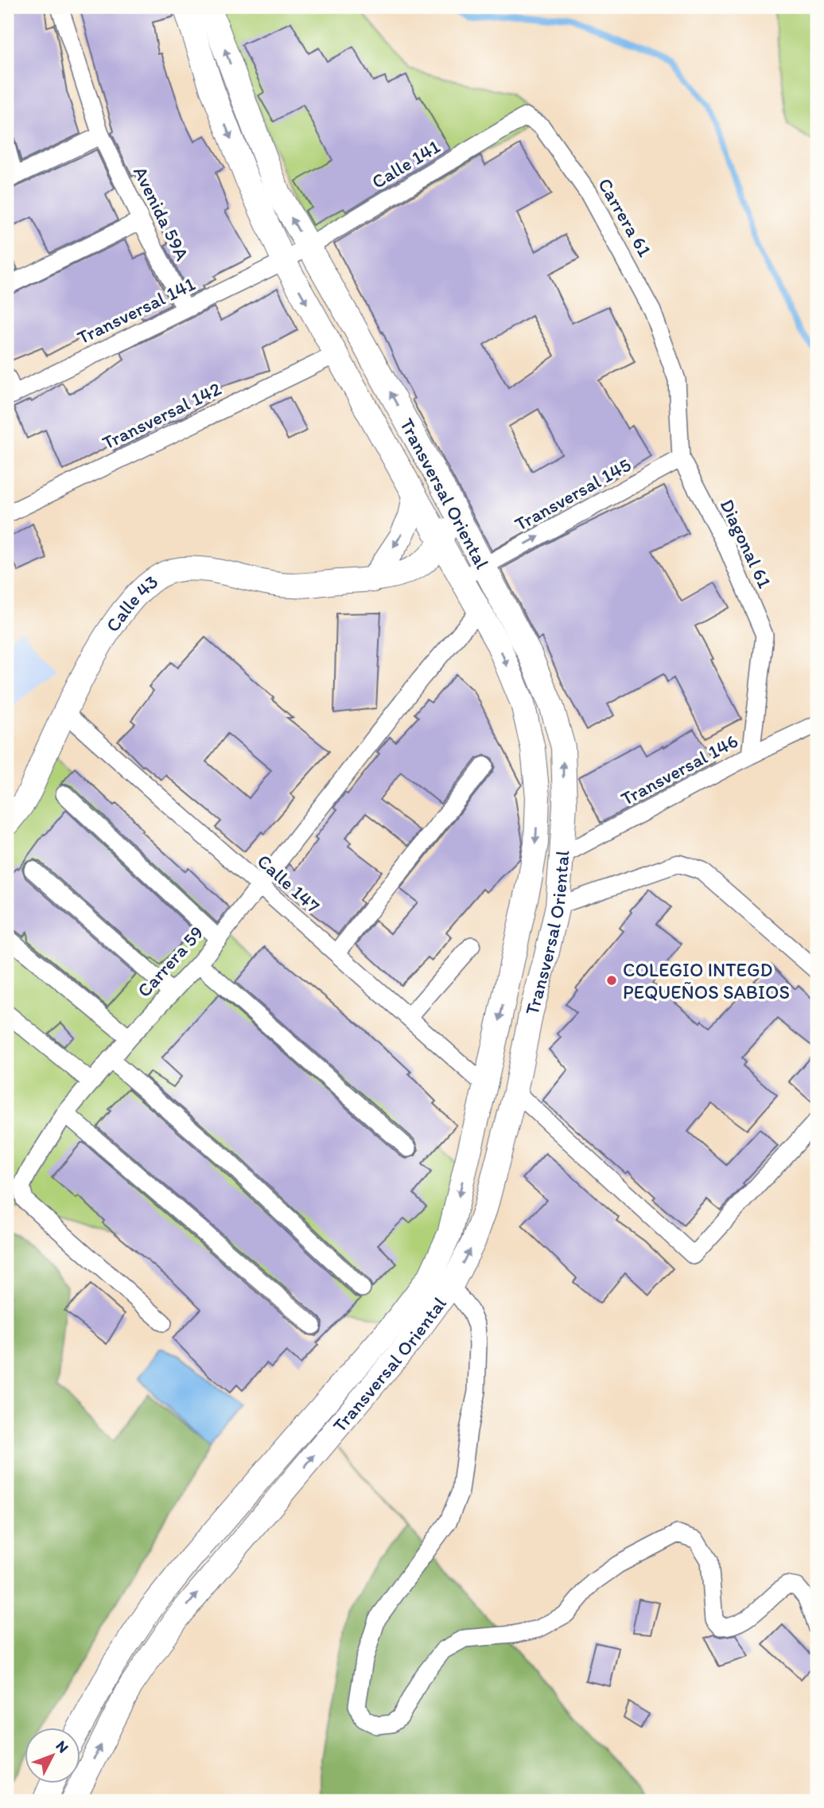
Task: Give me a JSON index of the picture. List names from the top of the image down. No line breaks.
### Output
{"streets":{"main road":["Transversal Oriental","Calle 43"],"street":["Calle 141","Avenida 59A","Carrera 61","Transversal 141","Transversal 142","Transversal 145","Diagonal 61","Transversal 146","Calle 147","Carrera 59"]},"crossings":[["Calle 141","Carrera 61"],["Calle 141","Transversal 141"],["Calle 141","Transversal Oriental"],["Avenida 59A","Transversal 141"],["Carrera 61","Diagonal 61"],["Transversal 141","Transversal Oriental"],["Transversal 142","Transversal Oriental"],["Transversal Oriental","Transversal 145"],["Transversal Oriental","Calle 43"],["Transversal Oriental","Transversal 146"],["Transversal Oriental","Calle 147"],["Transversal Oriental","Carrera 59"],["Transversal 145","Diagonal 61"],["Diagonal 61","Transversal 146"],["Calle 43","Calle 147"],["Calle 147","Carrera 59"]],"one_way":["Transversal 145"],"places":["COLEGIO INTEGD PEQUEÑOS SABIOS"],"north":"top right"}
